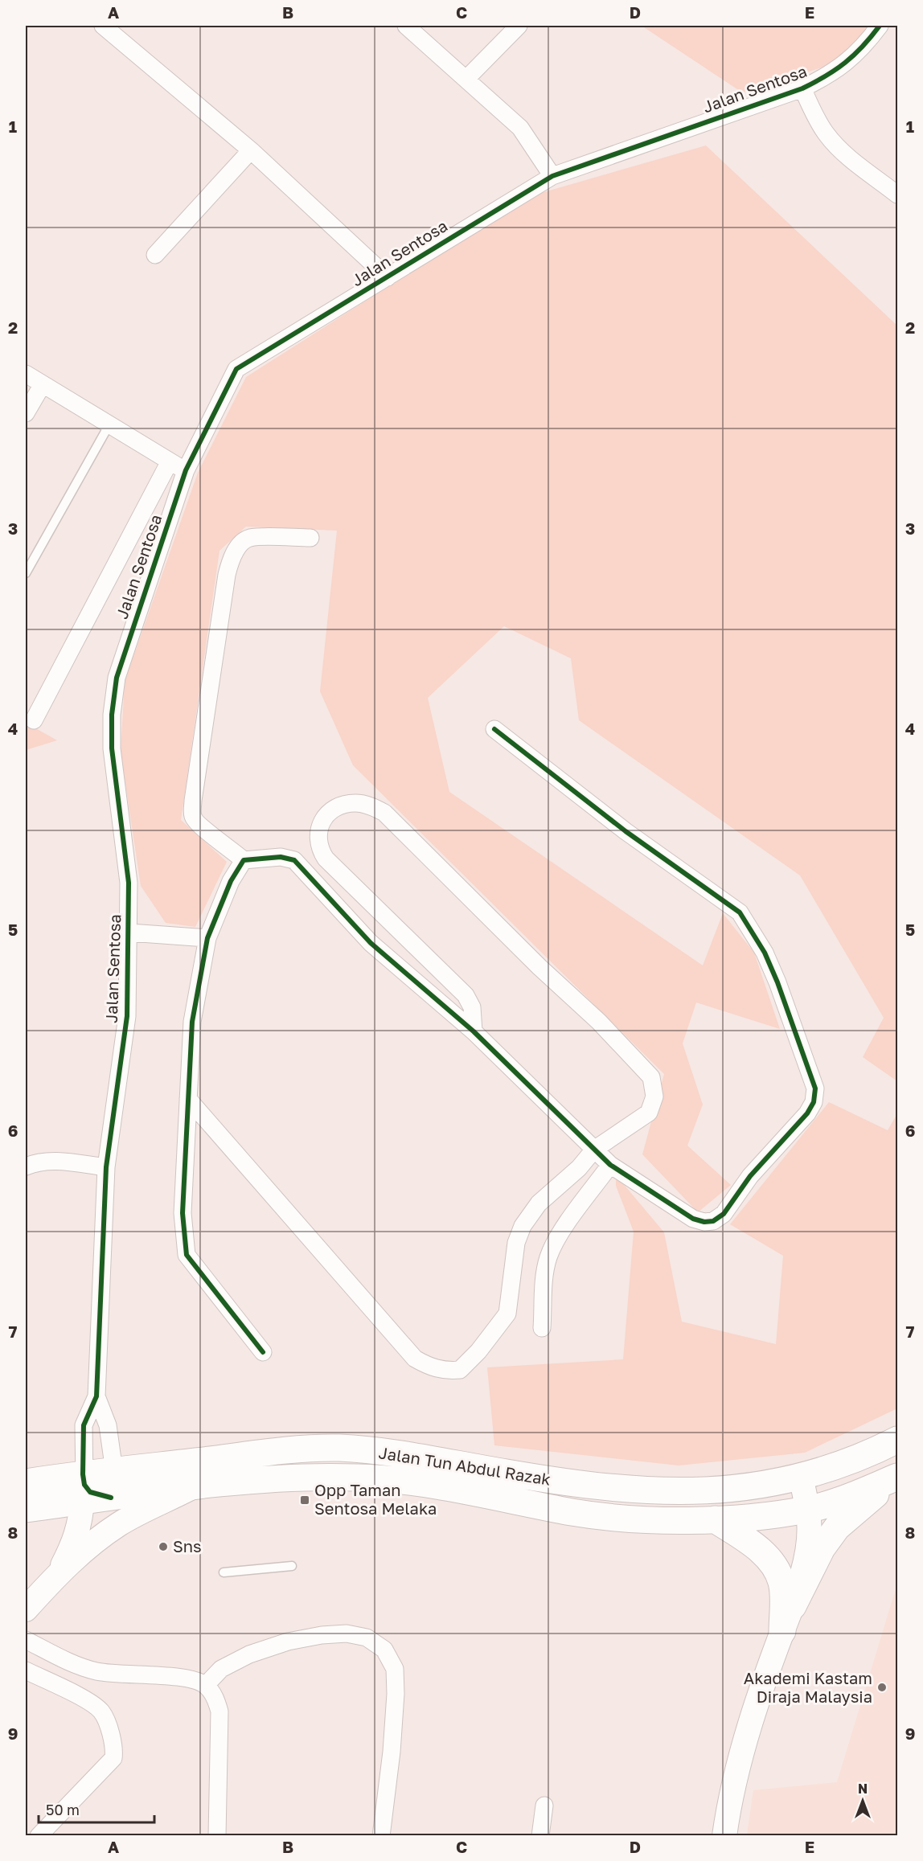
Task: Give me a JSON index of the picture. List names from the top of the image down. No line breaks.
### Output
{"streets":{"highway":["Jalan Tun Abdul Razak"],"street":["Jalan Sentosa"]},"crossings":[["Jalan Sentosa","Jalan Tun Abdul Razak"]],"places":{"transit":["Opp Taman Sentosa Melaka"],"other":["Sns","Akademi Kastam Diraja Malaysia"]},"scale_bar":"50 m","north":"top","grid":{"columns":["A","B","C","D","E"],"rows":["1","2","3","4","5","6","7","8","9"]}}
